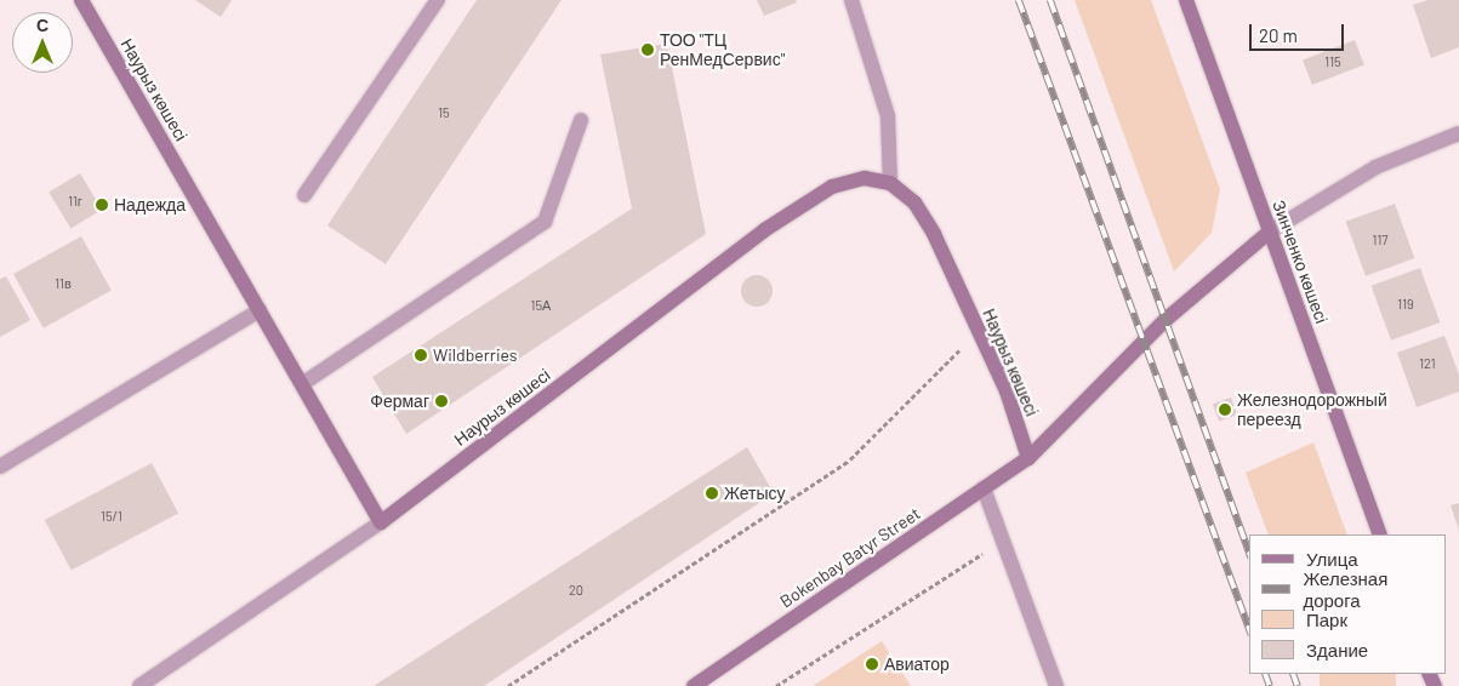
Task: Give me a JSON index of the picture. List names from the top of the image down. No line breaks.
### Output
{"streets":{"street":["Наурыз көшесі","Зинченко көшесі","Bokenbay Batyr Street"]},"crossings":[["Наурыз көшесі","Bokenbay Batyr Street"],["Зинченко көшесі","Bokenbay Batyr Street"]],"places":["ТОО \"ТЦ РенМедСервис\"","Надежда","Wildberries","Фермаг","Железнодорожный переезд","Жетысу","Авиатор"],"house_numbers":["115","15","11г","117","11в","119","15А","121","15/1","20"],"legend":["Улица","Железная дорога","Парк","Здание"],"scale_bar":"20 m","north":"top"}
